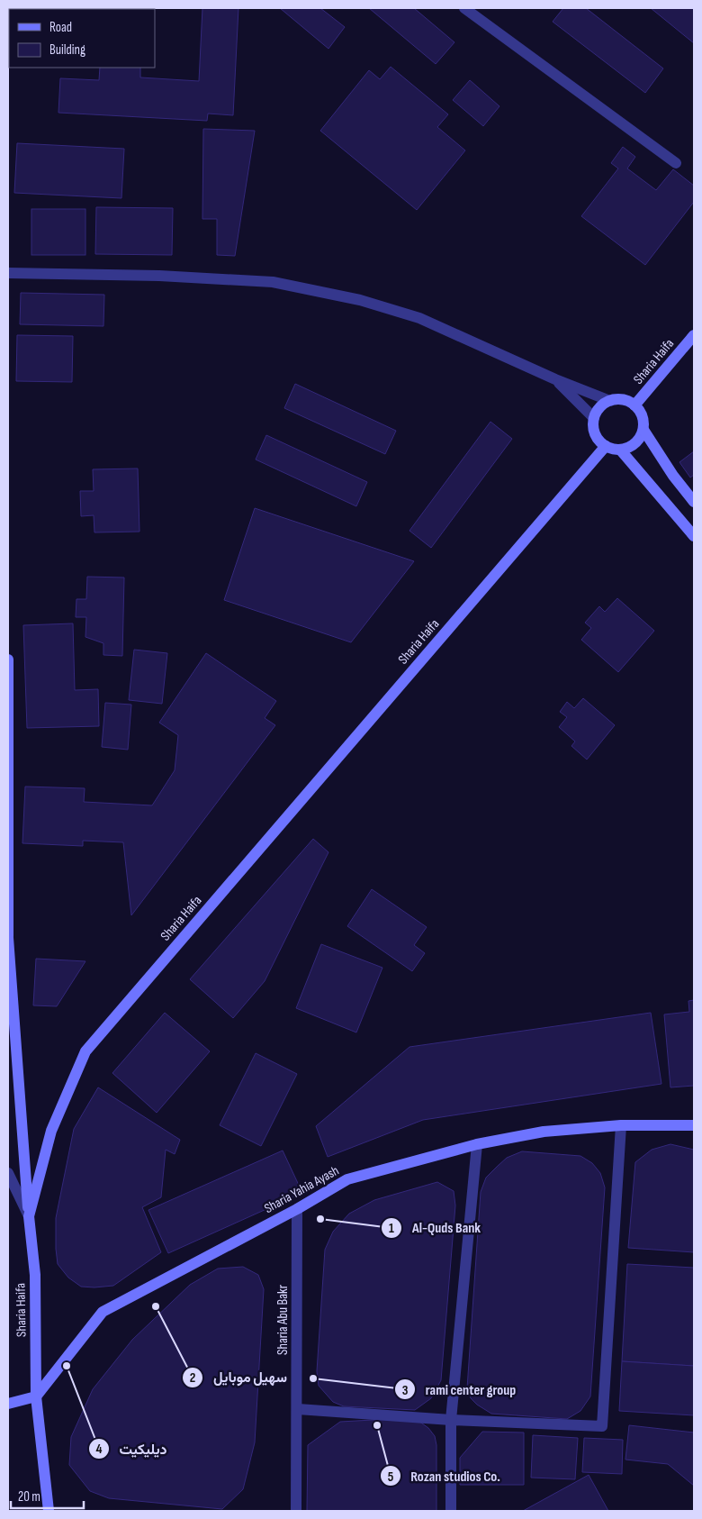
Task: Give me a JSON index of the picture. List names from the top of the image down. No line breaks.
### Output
{"streets":{"main road":["Sharia Haifa","Sharia Yahia Ayash"],"street":["Sharia Abu Bakr"]},"crossings":[["Sharia Haifa","Sharia Yahia Ayash"],["Sharia Yahia Ayash","Sharia Abu Bakr"]],"places":["Al-Quds Bank","سهيل موبايل","ديليكيت","rami center group","Rozan studios Co."],"legend":["Road","Building"],"scale_bar":"20 m"}
